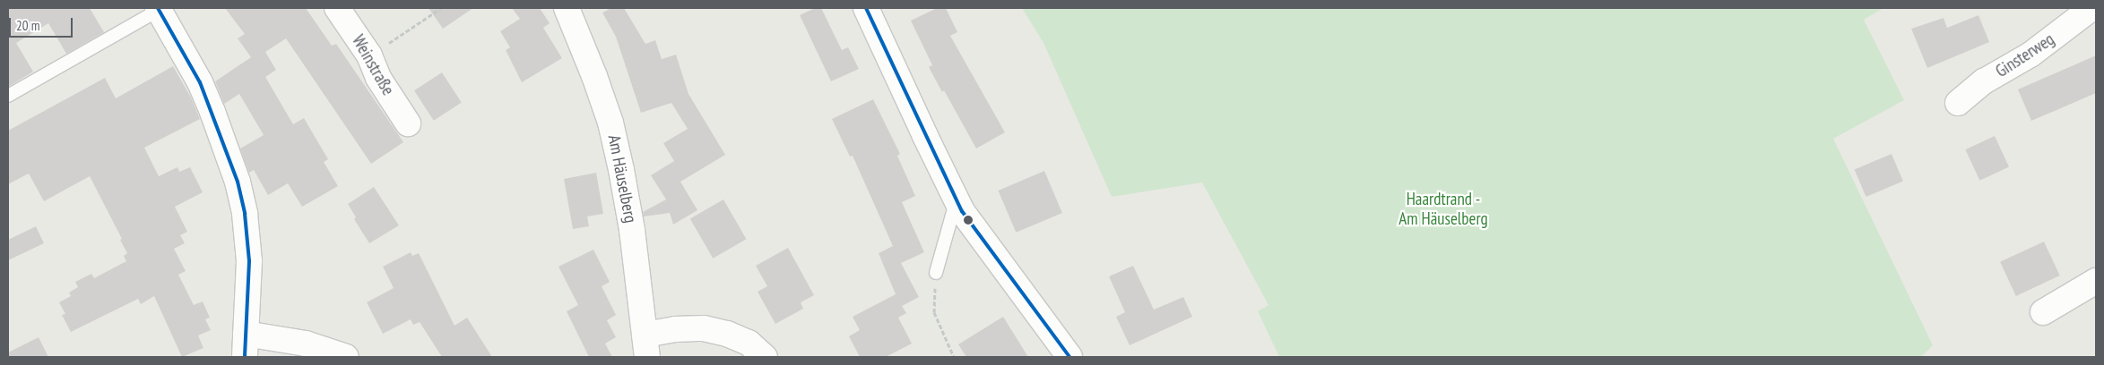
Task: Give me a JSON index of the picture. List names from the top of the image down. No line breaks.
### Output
{"streets":{"street":["Ginsterweg","Weinstraße","Am Häuselberg"]},"parks":["Haardtrand - Am Häuselberg"],"scale_bar":"20 m"}
